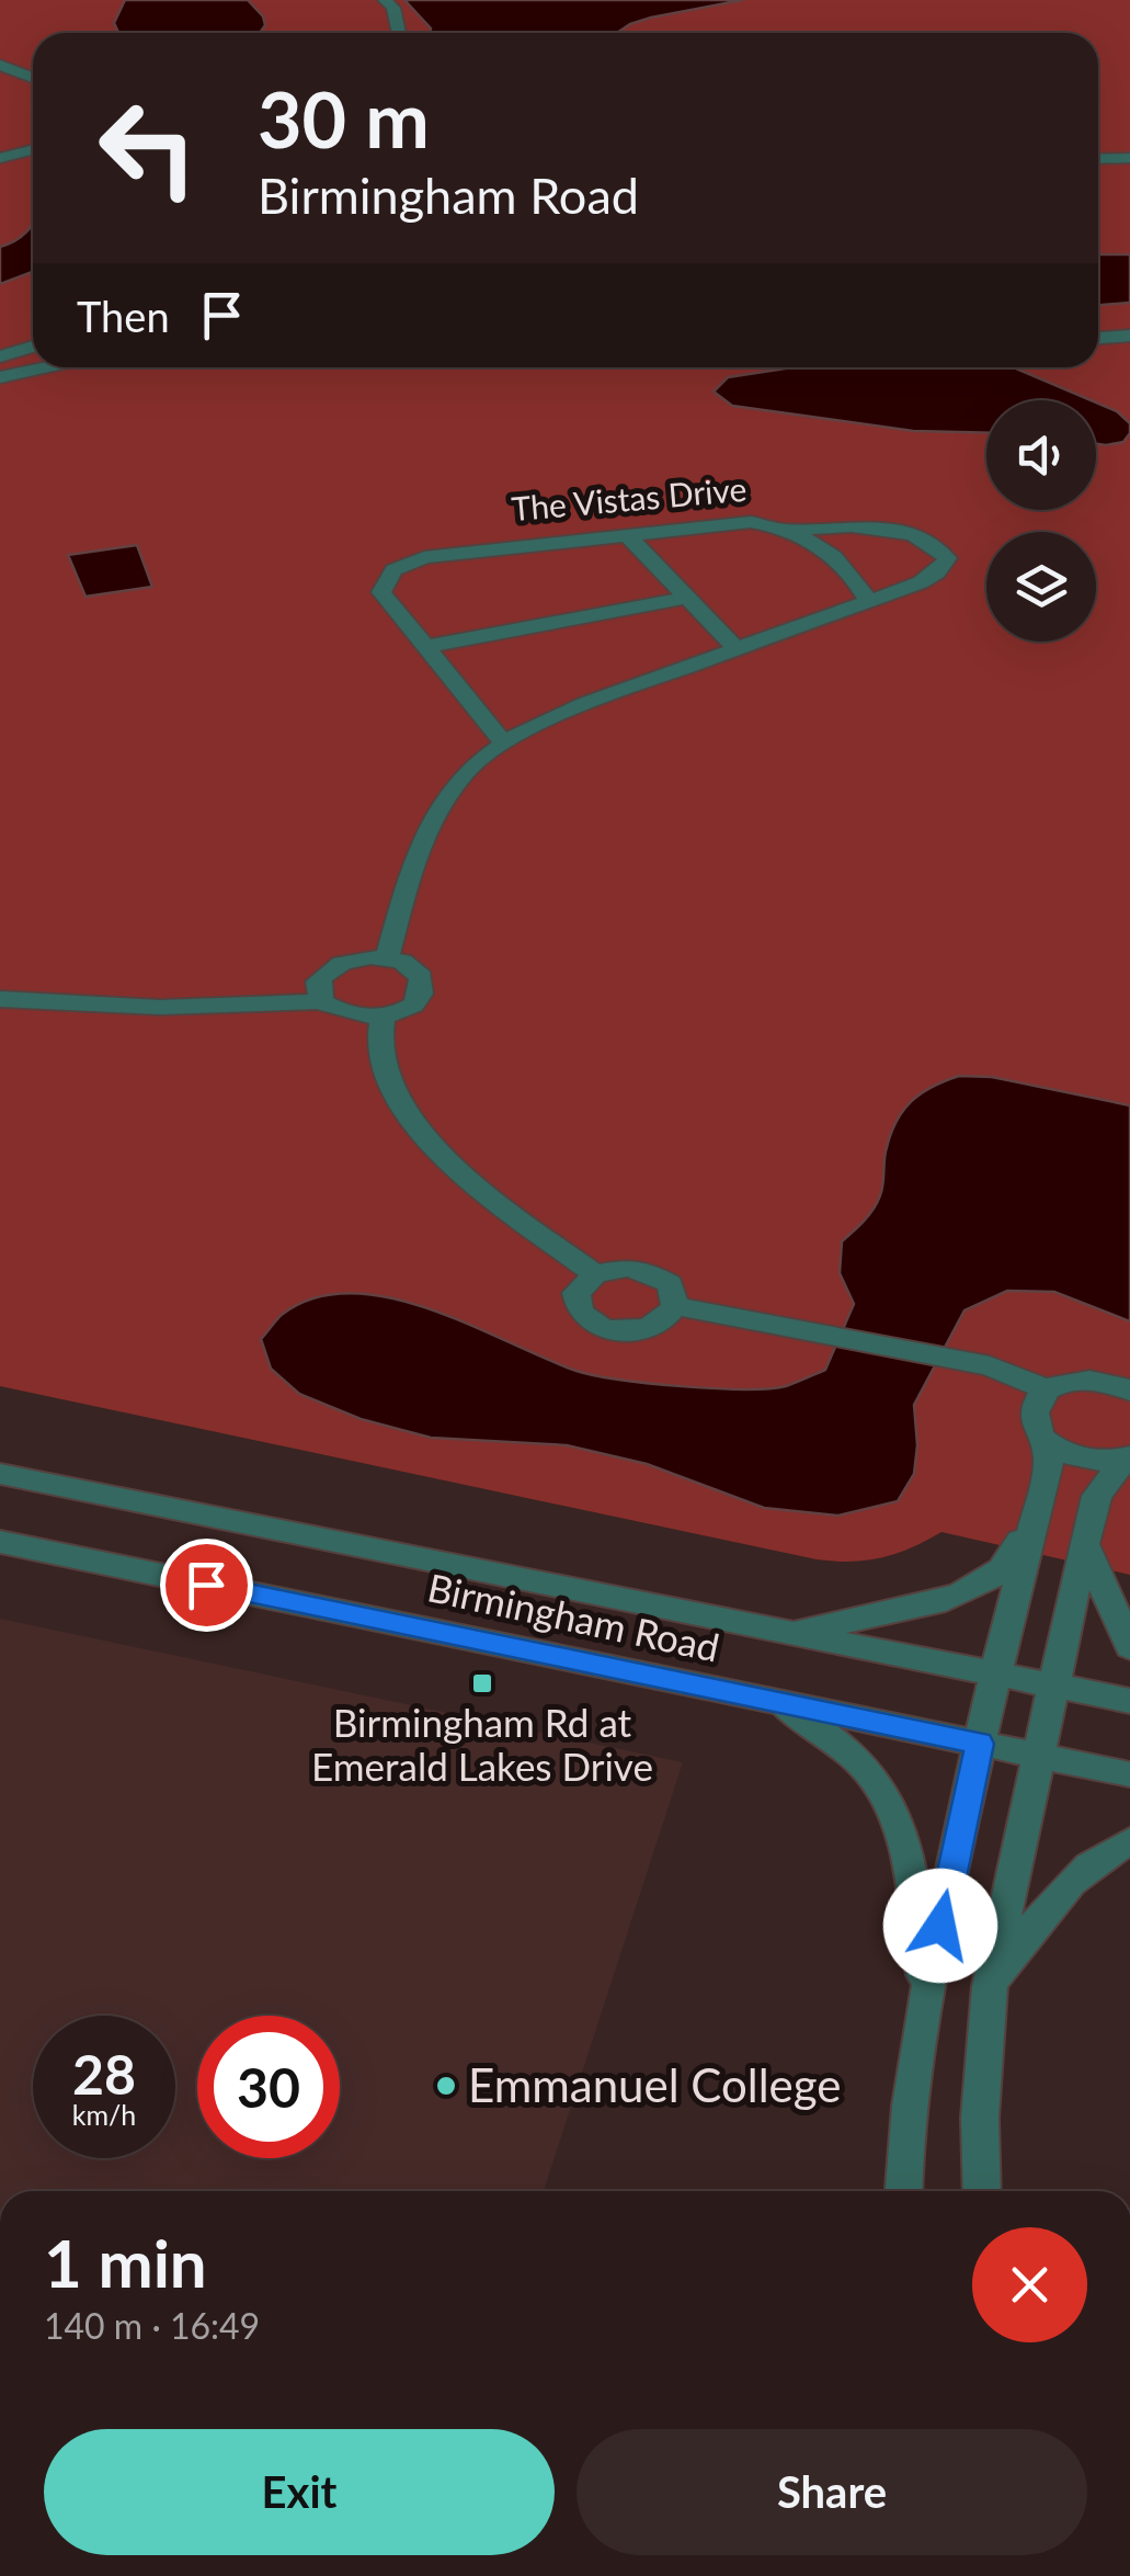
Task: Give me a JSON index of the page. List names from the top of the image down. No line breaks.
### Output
{"streets":{"street":["The Vistas Drive","Birmingham Road"]},"places":{"transit":["Birmingham Rd at Emerald Lakes Drive"],"other":["Emmanuel College"]},"page":{"turn":["30 m","Birmingham Road"],"then":"Then","speed":"28 km/h","limit":"30","heading":["1 min","140 m · 16:49"],"buttons":["Exit","Share"]}}
